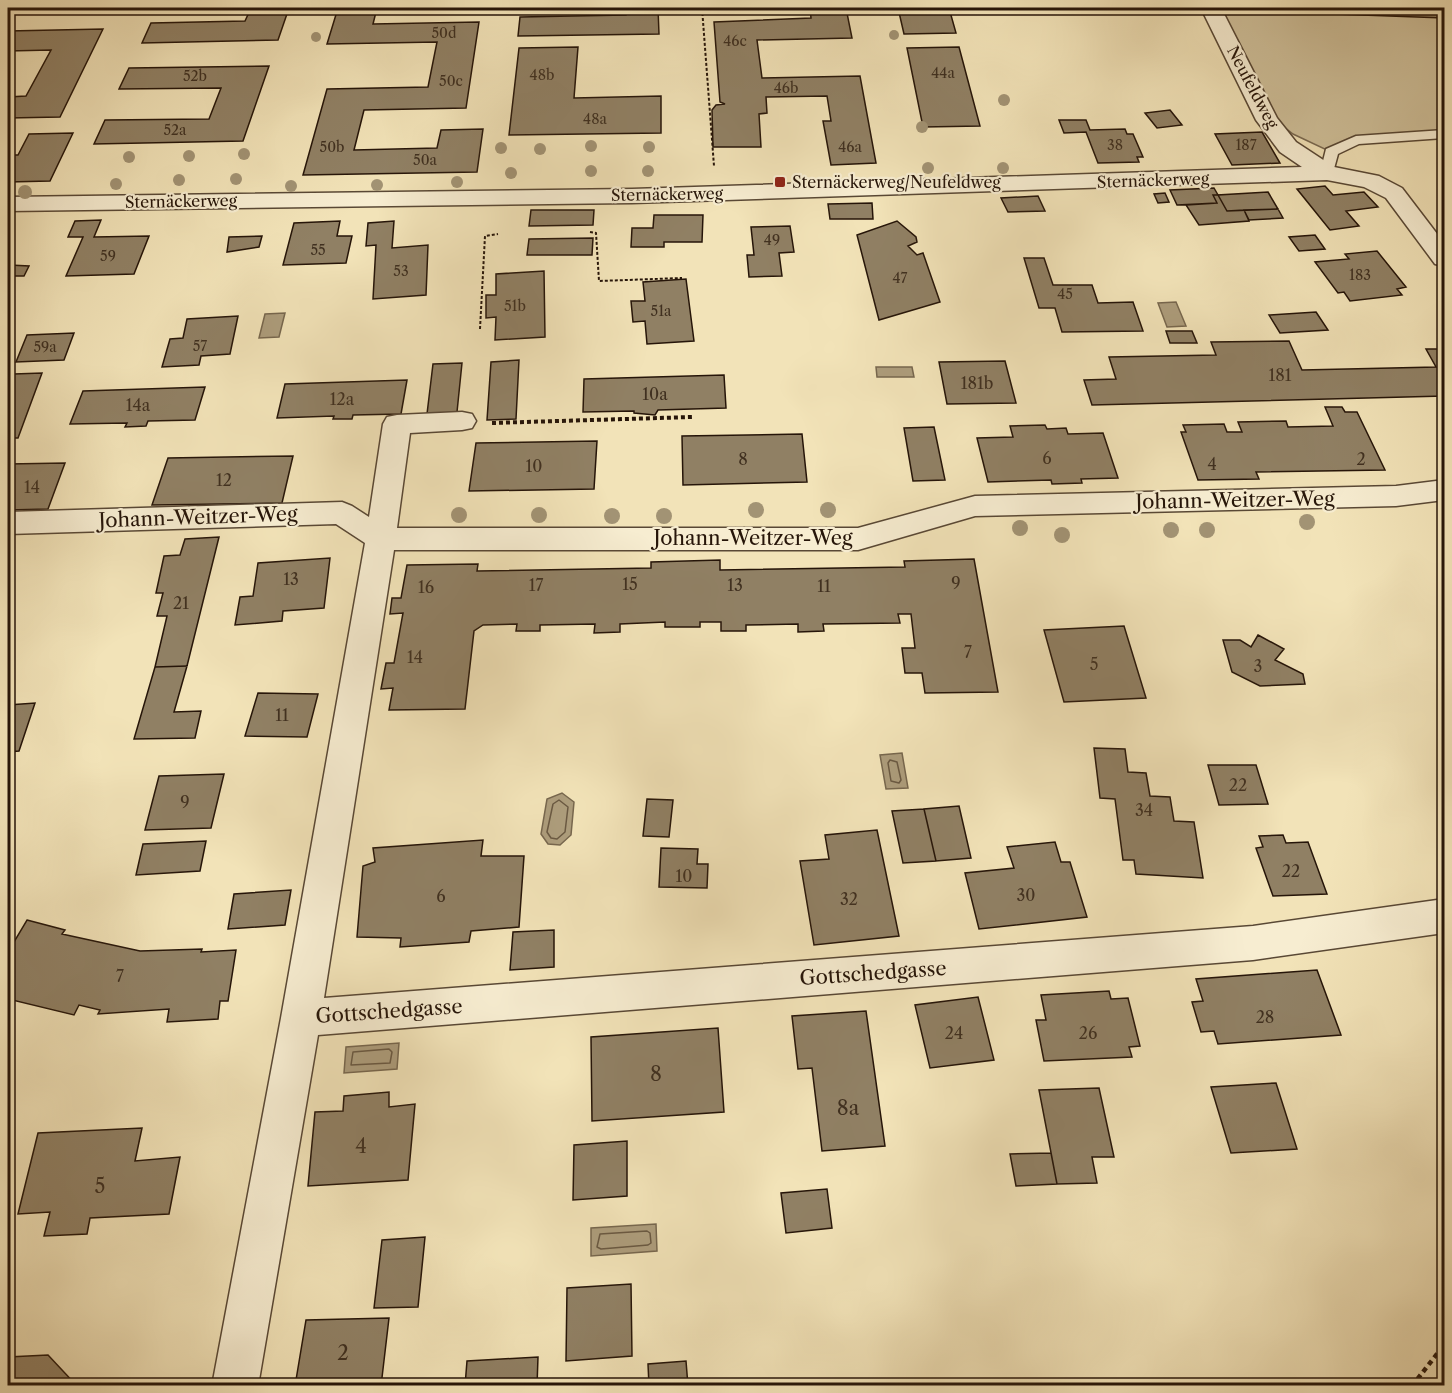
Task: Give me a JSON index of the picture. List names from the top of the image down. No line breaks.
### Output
{"streets":{"street":["Neufeldweg","Sternäckerweg","Johann-Weitzer-Weg","Gottschedgasse"]},"crossings":[["Neufeldweg","Sternäckerweg"],["Johann-Weitzer-Weg","Gottschedgasse"]],"places":{"transit":["Sternäckerweg/Neufeldweg"]},"house_numbers":["50d","46c","44a","48b","52b","50c","46b","48a","52a","38","187","50b","46a","50a","49","55","59","53","183","47","45","51b","51a","57","59a","181","181b","10a","12a","14a","6","8","2","4","10","12","14","13","9","15","17","13","11","16","21","7","14","5","3","11","22","9","34","22","10","30","6","32","7","28","24","26","8","8a","4","5","2"]}
